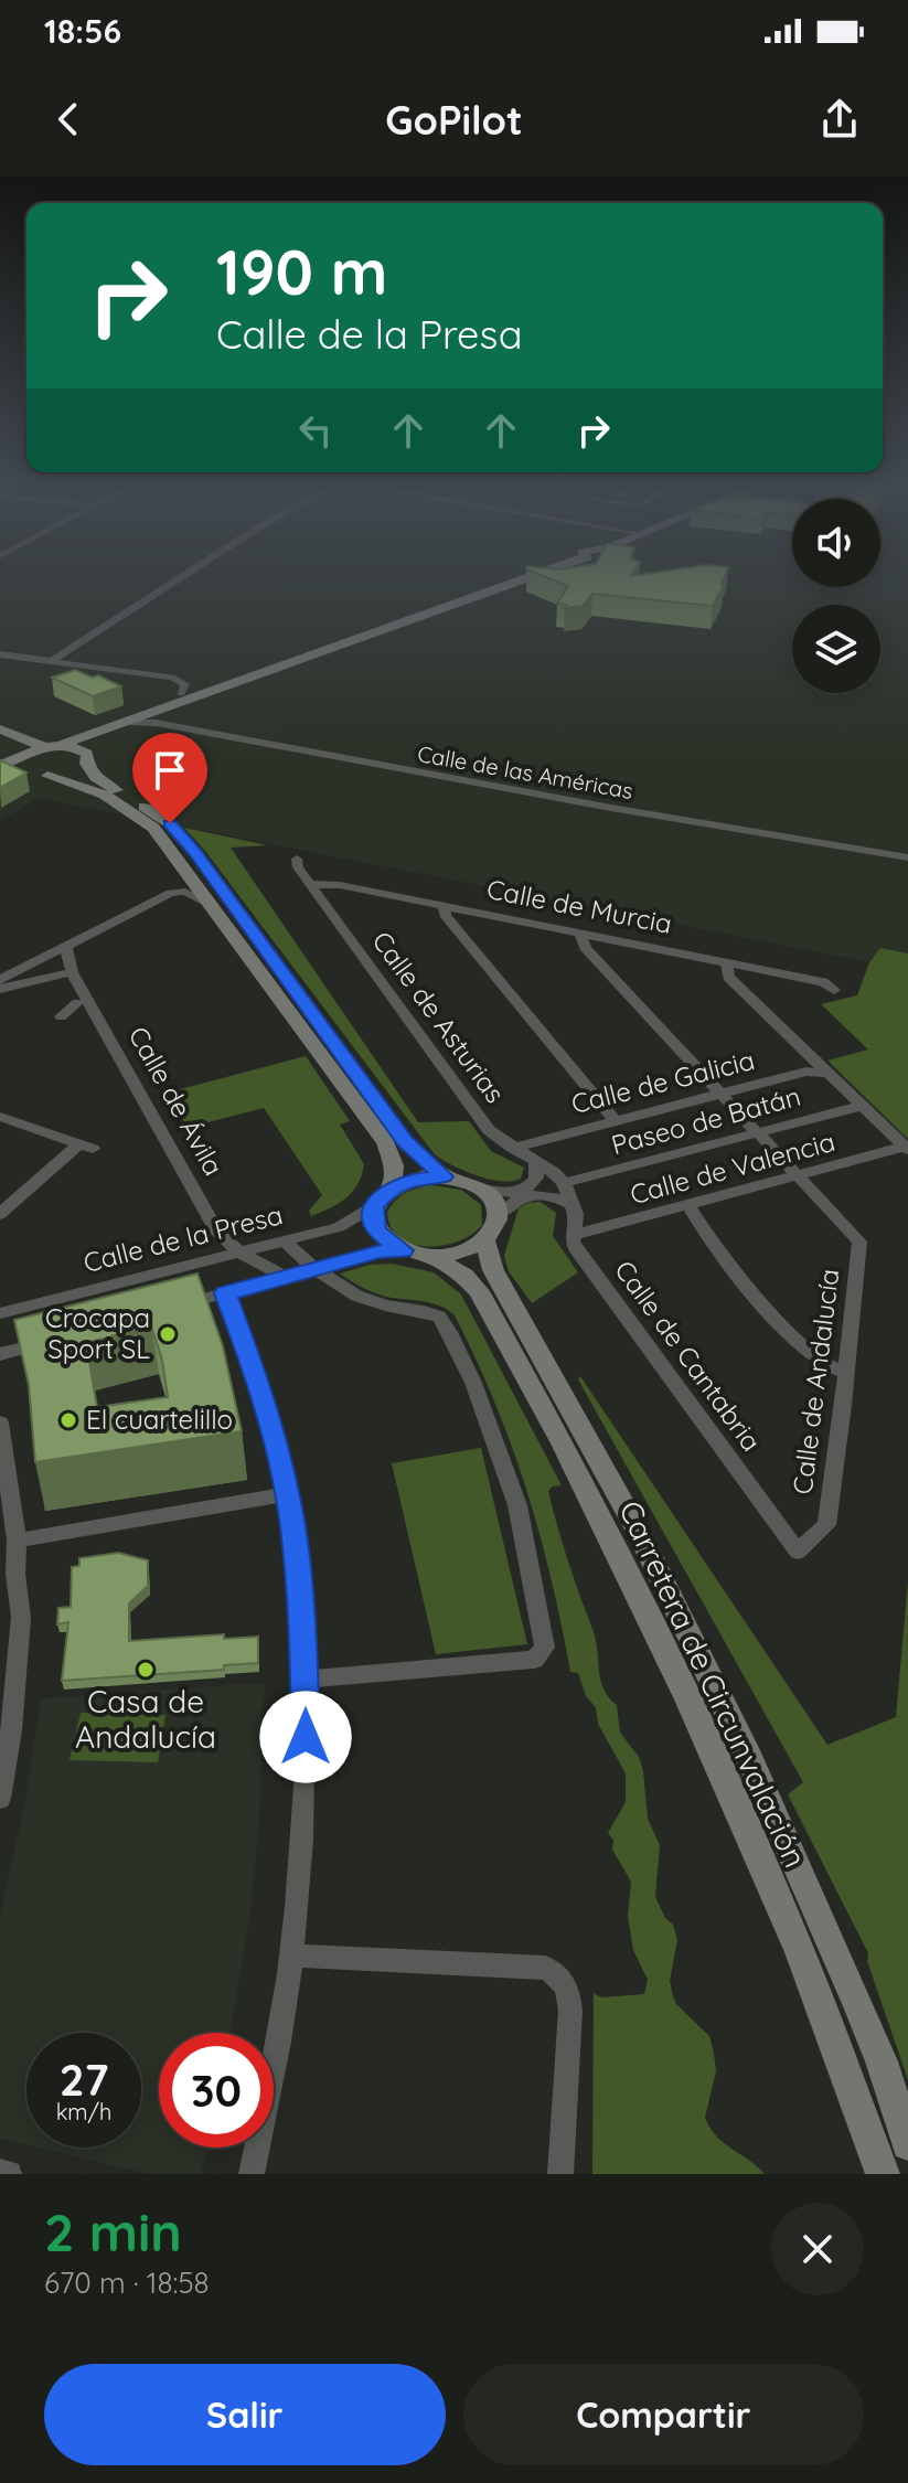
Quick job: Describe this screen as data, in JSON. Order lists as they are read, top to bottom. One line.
{"streets":{"main road":["Carretera de Circunvalación"],"street":["Calle de las Américas","Calle de Murcia","Calle de Asturias","Calle de Galicia","Calle de Ávila","Paseo de Batán","Calle de Valencia","Calle de la Presa","Calle de Cantabria","Calle de Andalucía"]},"crossings":[["Calle de Murcia","Calle de Asturias"],["Calle de Murcia","Calle de Andalucía"],["Calle de Asturias","Calle de Galicia"],["Calle de Asturias","Paseo de Batán"],["Calle de Asturias","Calle de Cantabria"],["Calle de Galicia","Calle de Andalucía"],["Calle de Ávila","Calle de la Presa"],["Paseo de Batán","Calle de Cantabria"],["Paseo de Batán","Calle de Andalucía"],["Calle de Valencia","Calle de Cantabria"],["Calle de Valencia","Calle de Andalucía"],["Calle de la Presa","Carretera de Circunvalación"],["Calle de Cantabria","Calle de Andalucía"]],"places":["Crocapa Sport SL","El cuartelillo","Casa de Andalucía"],"page":{"status":"18:56","header":"GoPilot","turn":["190 m","Calle de la Presa"],"speed":"27 km/h","limit":"30","heading":["2 min","670 m · 18:58"],"buttons":["Salir","Compartir"]}}
